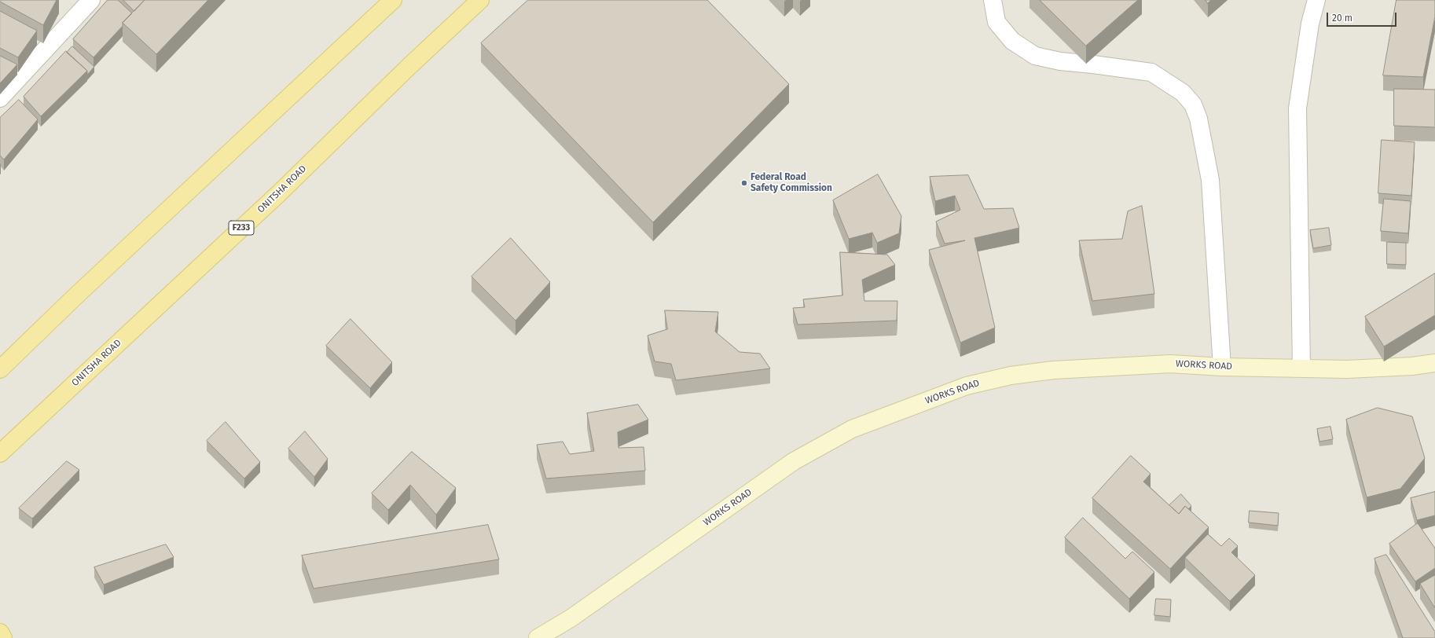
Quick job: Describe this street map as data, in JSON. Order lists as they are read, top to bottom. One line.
{"streets":{"main road":["ONITSHA ROAD","F233","WORKS ROAD"]},"places":["Federal Road Safety Commission"],"scale_bar":"20 m"}
